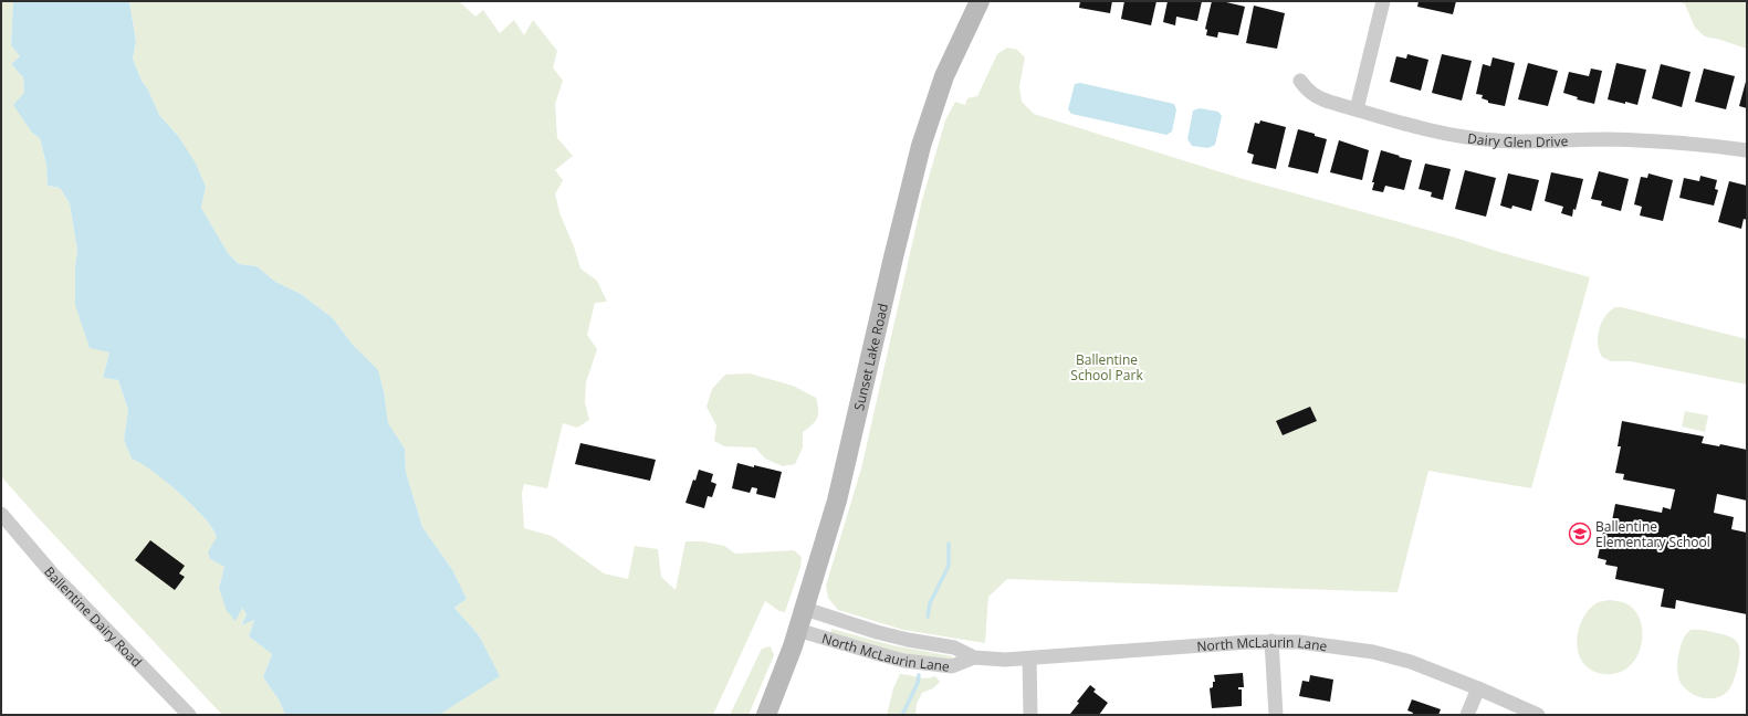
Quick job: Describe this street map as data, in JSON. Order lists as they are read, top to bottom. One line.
{"streets":{"main road":["Sunset Lake Road"],"street":["Dairy Glen Drive","Ballentine Dairy Road","North McLaurin Lane"]},"crossings":[["Sunset Lake Road","North McLaurin Lane"]],"parks":["Ballentine School Park"],"places":{"school or university":["Ballentine Elementary School"]}}
